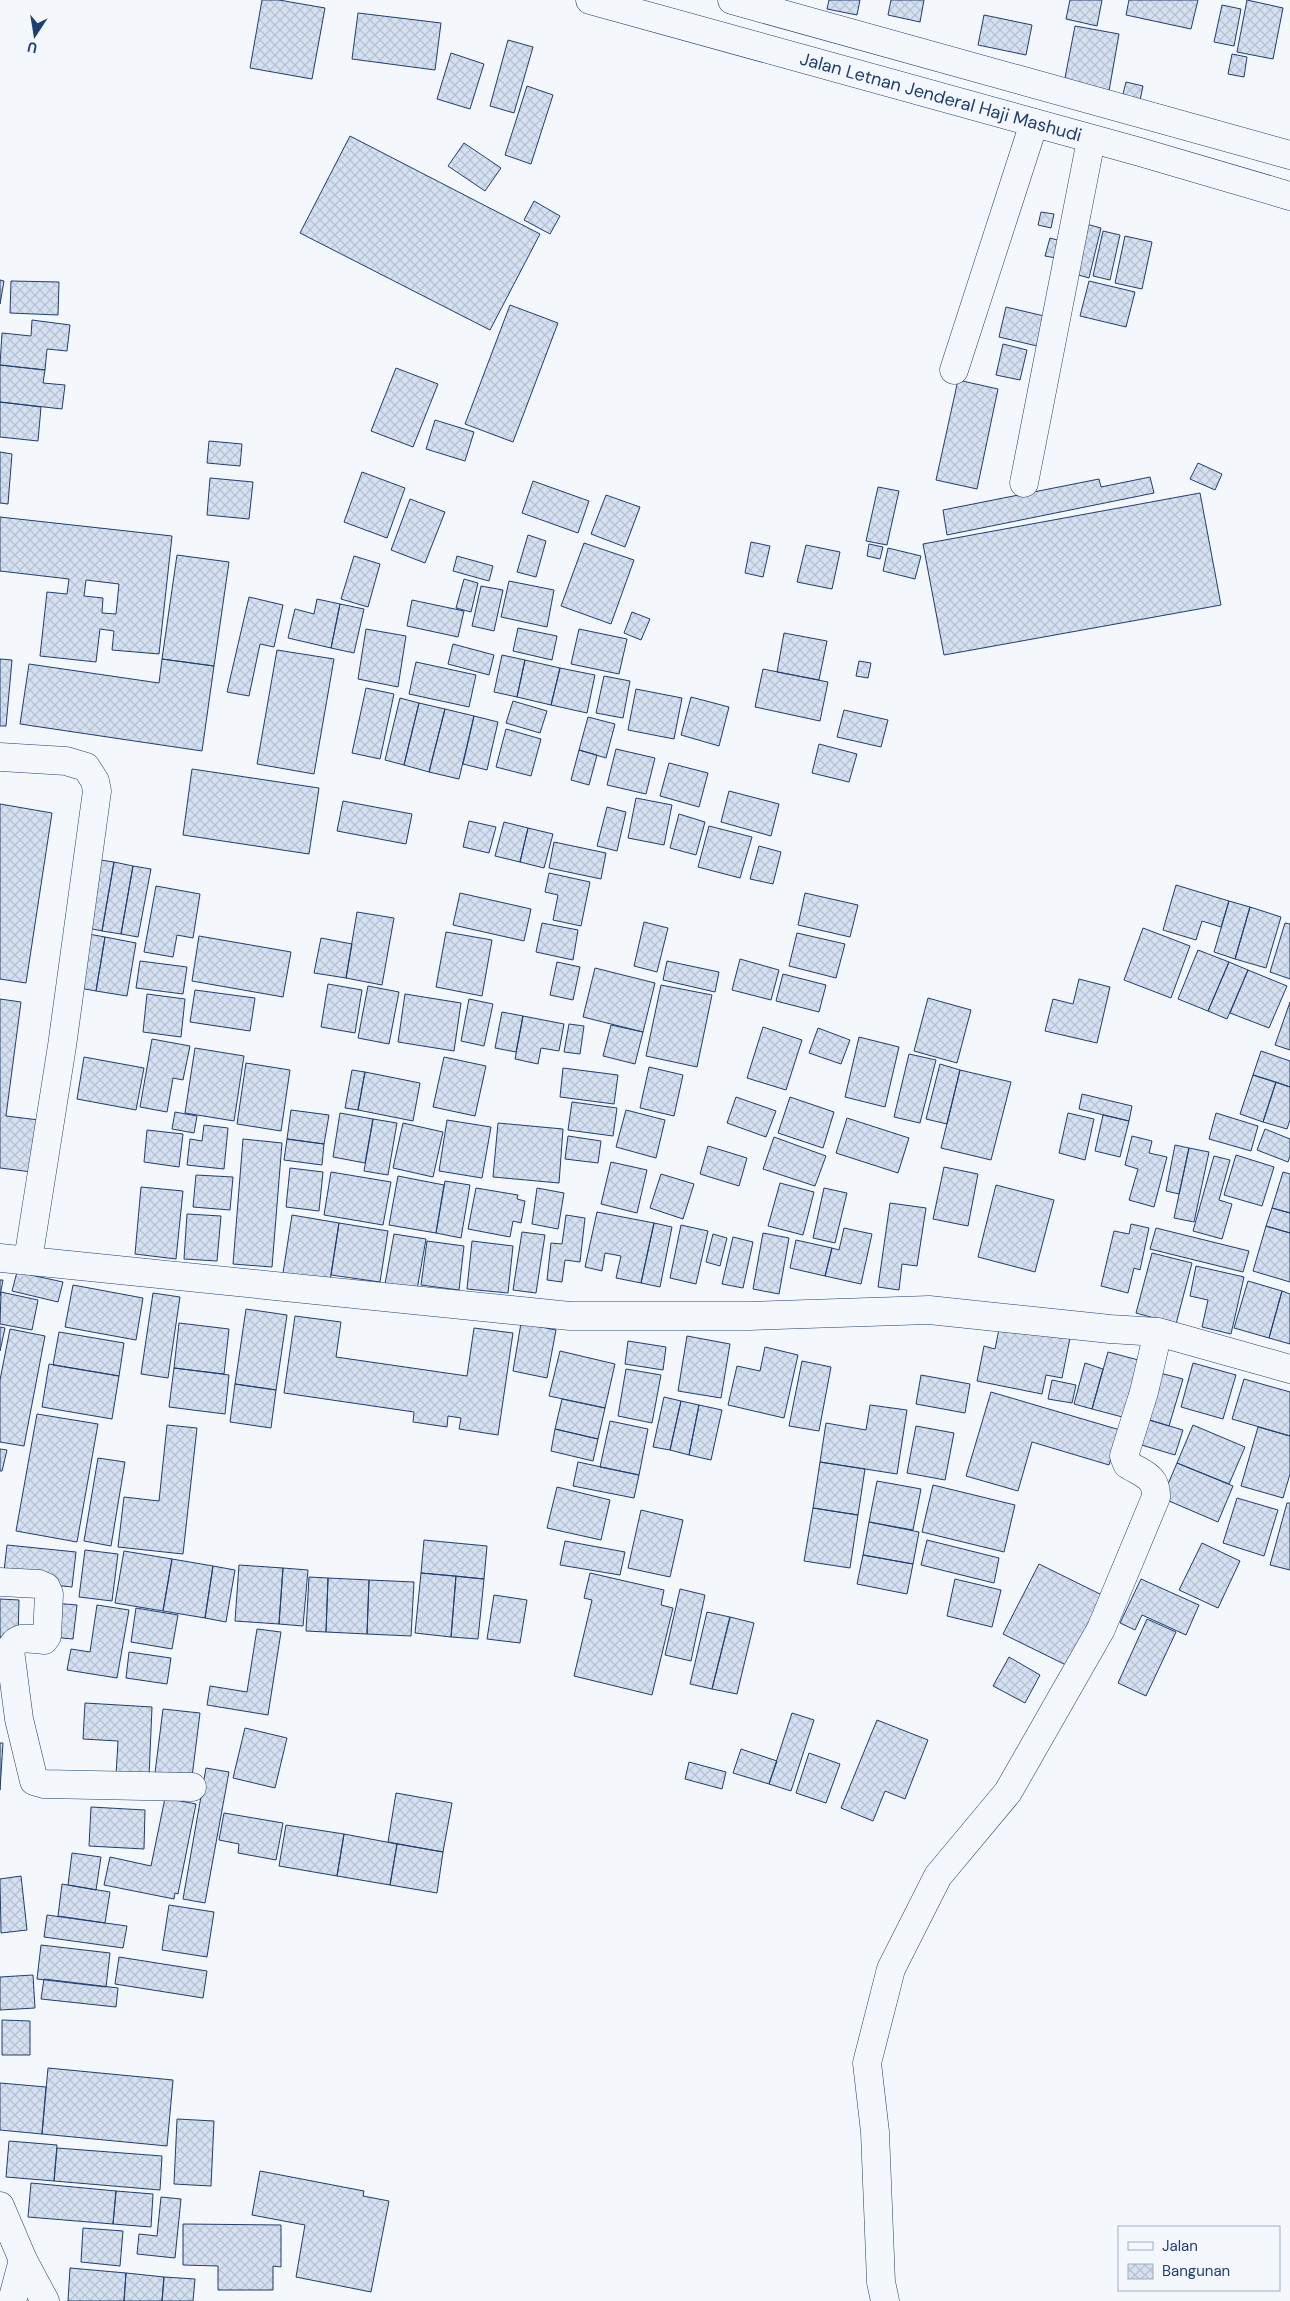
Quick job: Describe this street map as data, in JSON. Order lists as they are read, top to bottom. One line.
{"streets":{"street":["Jalan Letnan Jenderal Haji Mashudi"]},"legend":["Jalan","Bangunan"],"north":"bottom"}
